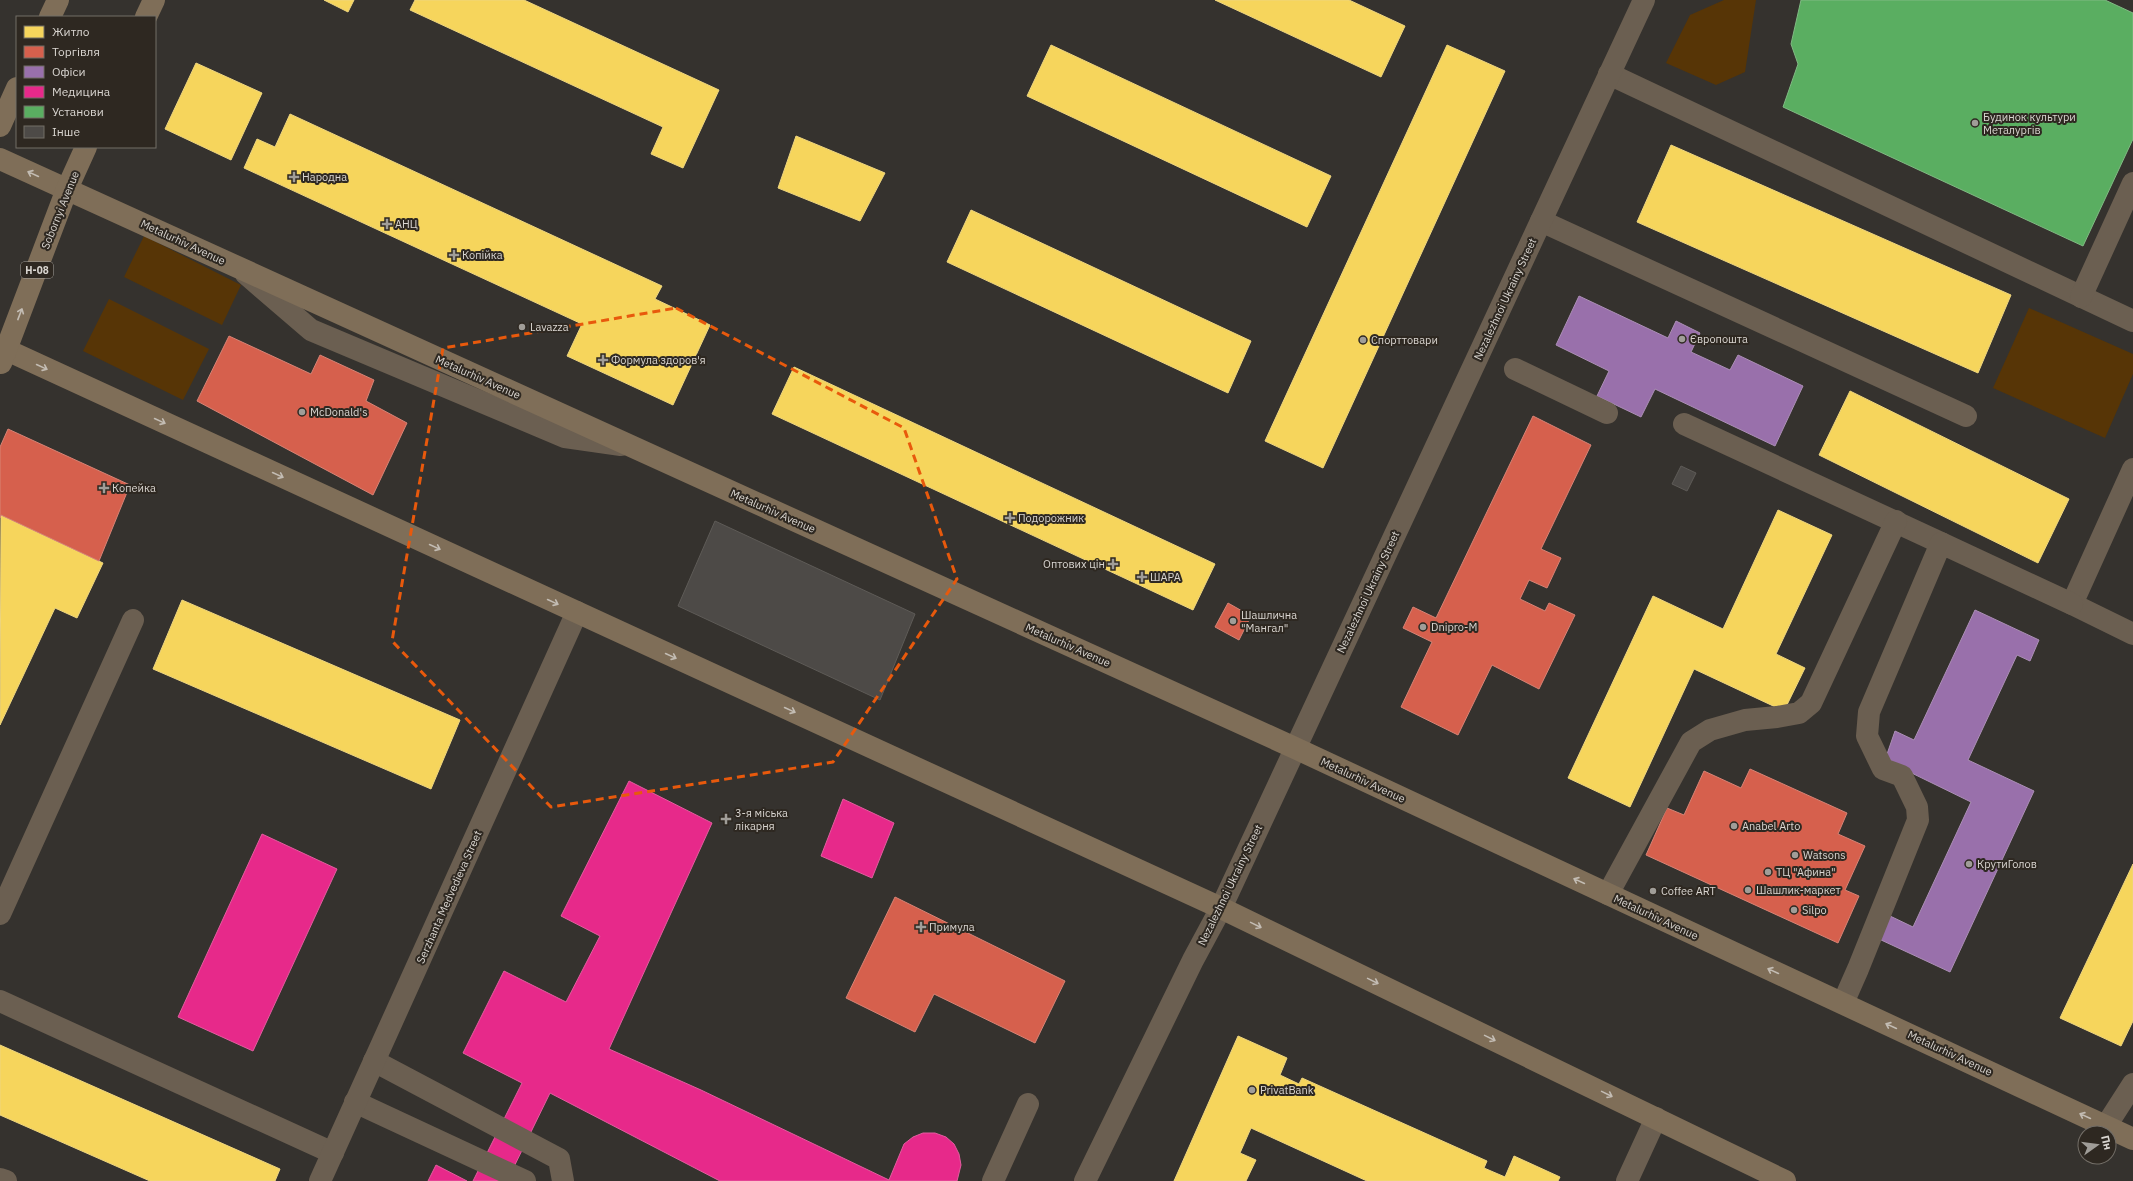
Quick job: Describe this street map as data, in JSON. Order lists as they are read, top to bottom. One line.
{"streets":{"main road":["Sobornyi Avenue","Metalurhiv Avenue","Н-08"],"street":["Nezalezhnoi Ukrainy Street","Serzhanta Medvedieva Street"]},"crossings":[["Sobornyi Avenue","Metalurhiv Avenue"],["Metalurhiv Avenue","Nezalezhnoi Ukrainy Street"]],"one_way":["Sobornyi Avenue"],"places":{"other":["Будинок культури Металургів","Lavazza","Європошта","Спорттовари","McDonald's","Шашлична \"Мангал\"","Dnipro-M","Anabel Arto","Watsons","КрутиГолов","ТЦ \"Афина\"","Шашлик-маркет","Coffee ART","Silpo","PrivatBank"],"health":["Народна","АНЦ","Копійка","Формула здоров'я","Копейка","Подорожник","Оптових цін","ШАРА","3-я міська лікарня","Примула"]},"legend":["Житло","Торгівля","Офіси","Медицина","Установи","Інше"],"north":"right"}
